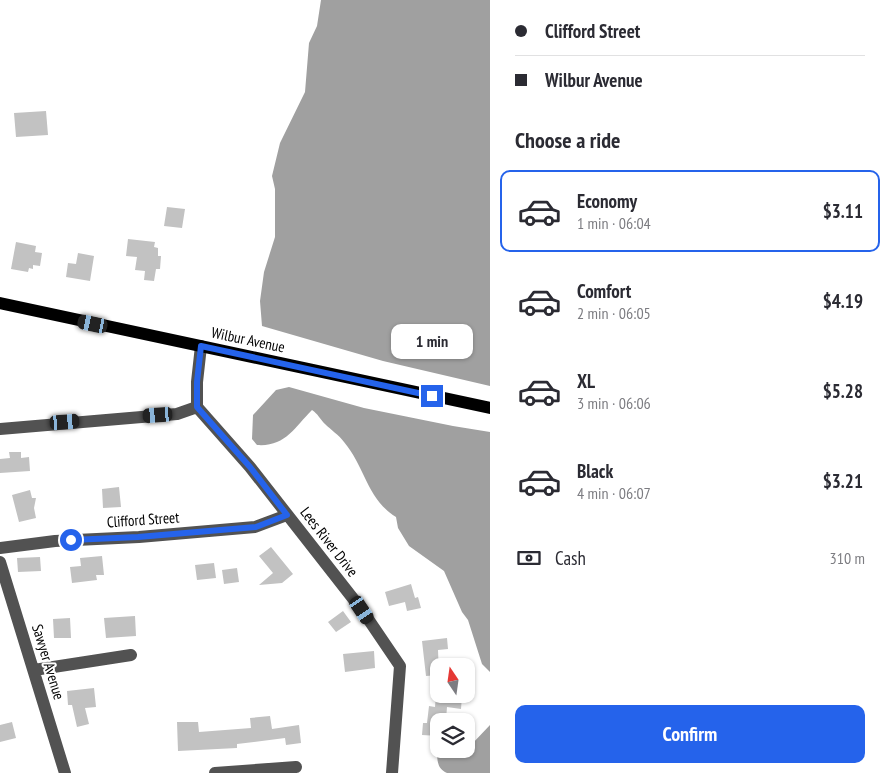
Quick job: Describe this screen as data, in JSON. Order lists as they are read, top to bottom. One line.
{"streets":{"main road":["Wilbur Avenue"],"street":["Clifford Street","Lees River Drive","Sawyer Avenue"]},"crossings":[["Clifford Street","Lees River Drive"]],"north":"top","page":{"banner":["Clifford Street","Wilbur Avenue"],"heading":"Choose a ride","list":[{"name":"Economy","note":"1 min · 06:04","value":"$3.11"},{"name":"Comfort","note":"2 min · 06:05","value":"$4.19"},{"name":"XL","note":"3 min · 06:06","value":"$5.28"},{"name":"Black","note":"4 min · 06:07","value":"$3.21"}],"bubble":"1 min","pay":["Cash","310 m"],"buttons":"Confirm"}}
